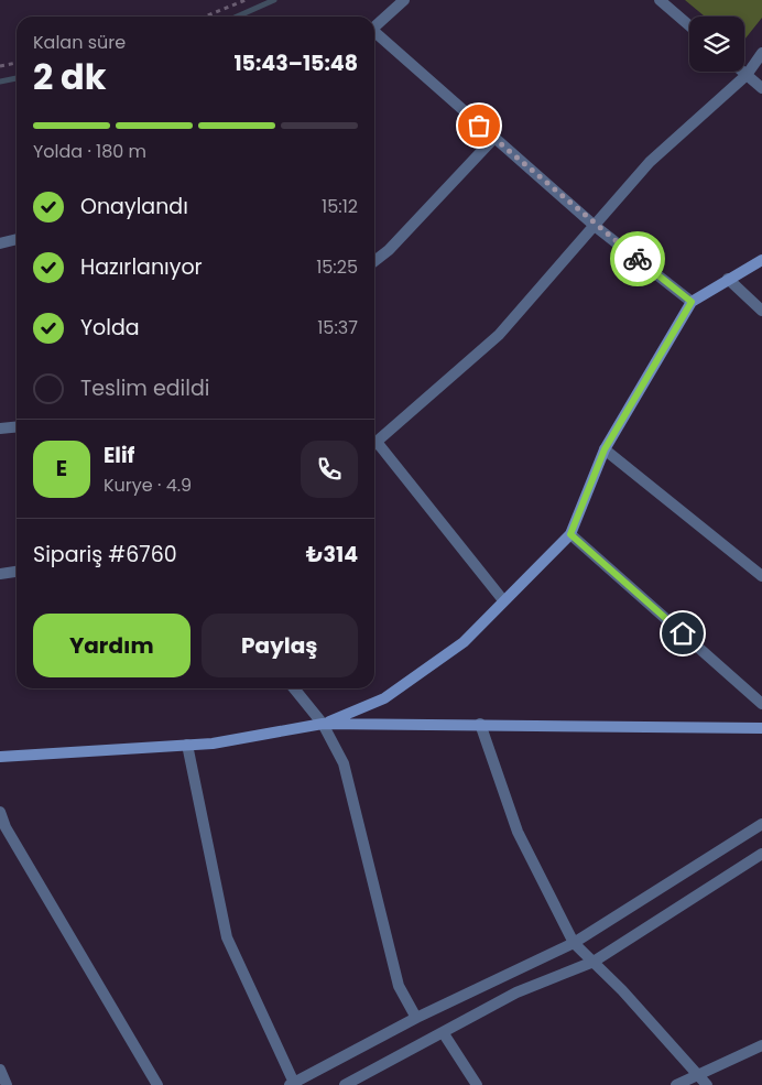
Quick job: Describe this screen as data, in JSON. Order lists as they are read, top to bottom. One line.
{"page":{"heading":["2 dk","Kalan süre","15:43–15:48"],"panel":["Elif","Kurye · 4.9","Sipariş #6760","₺314"],"bar":"Yolda · 180 m","list":[["Onaylandı","15:12"],["Hazırlanıyor","15:25"],["Yolda","15:37"],"Teslim edildi"],"round":"E","buttons":["Yardım","Paylaş"]}}
